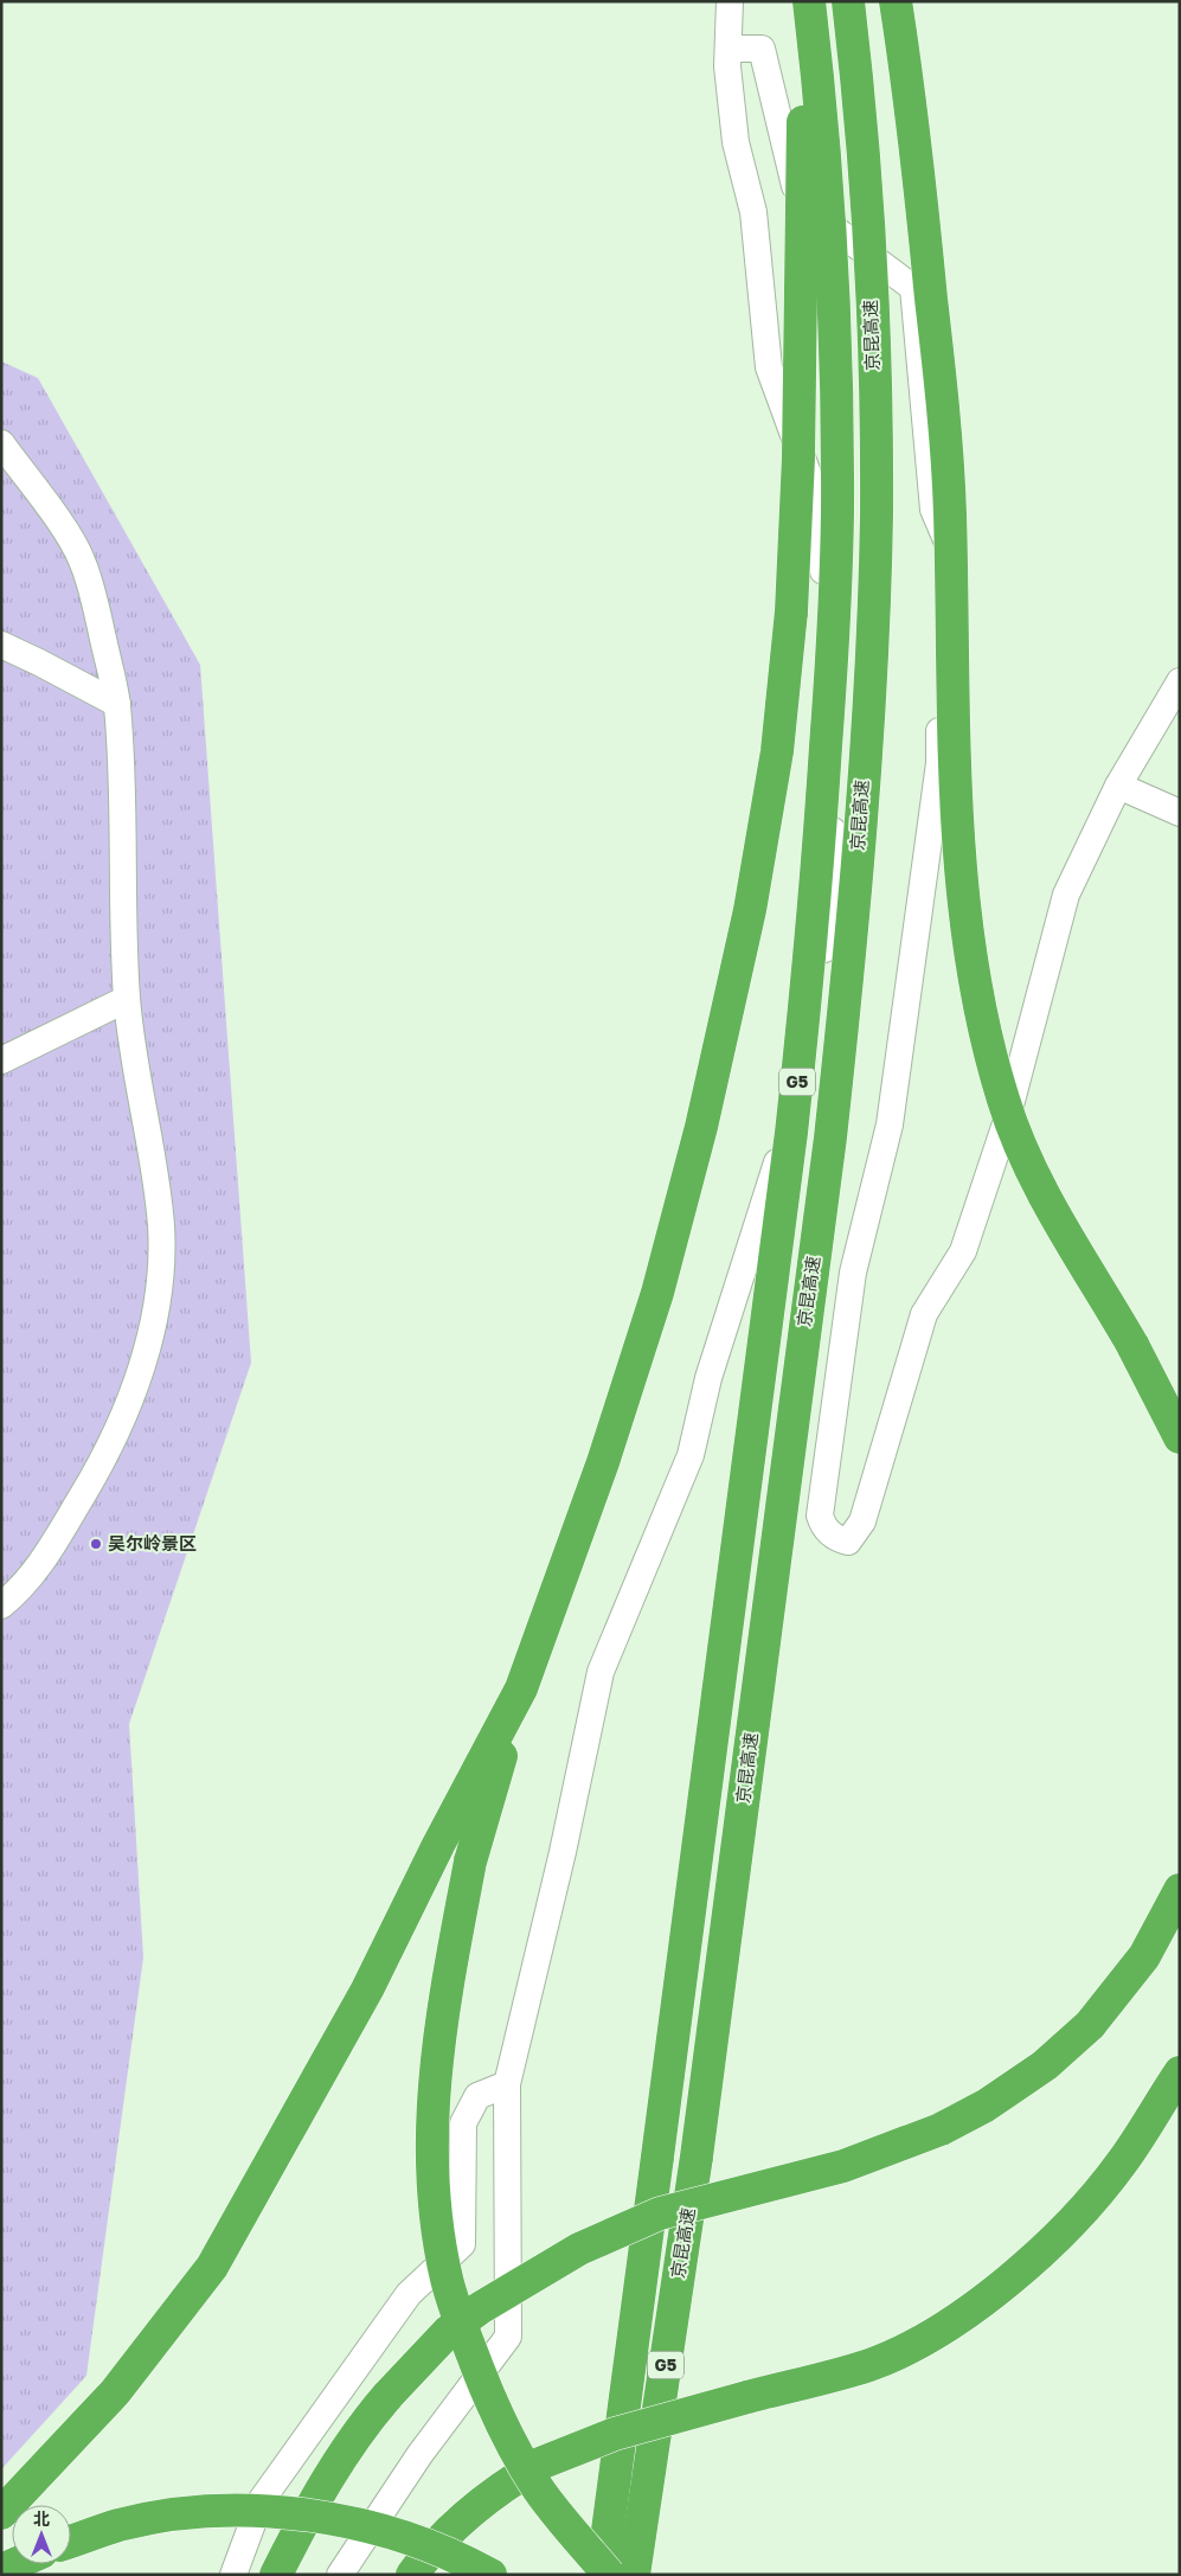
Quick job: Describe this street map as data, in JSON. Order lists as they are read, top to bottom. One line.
{"streets":{"highway":["京昆高速","G5"]},"places":["吴尔岭景区"],"north":"top"}
